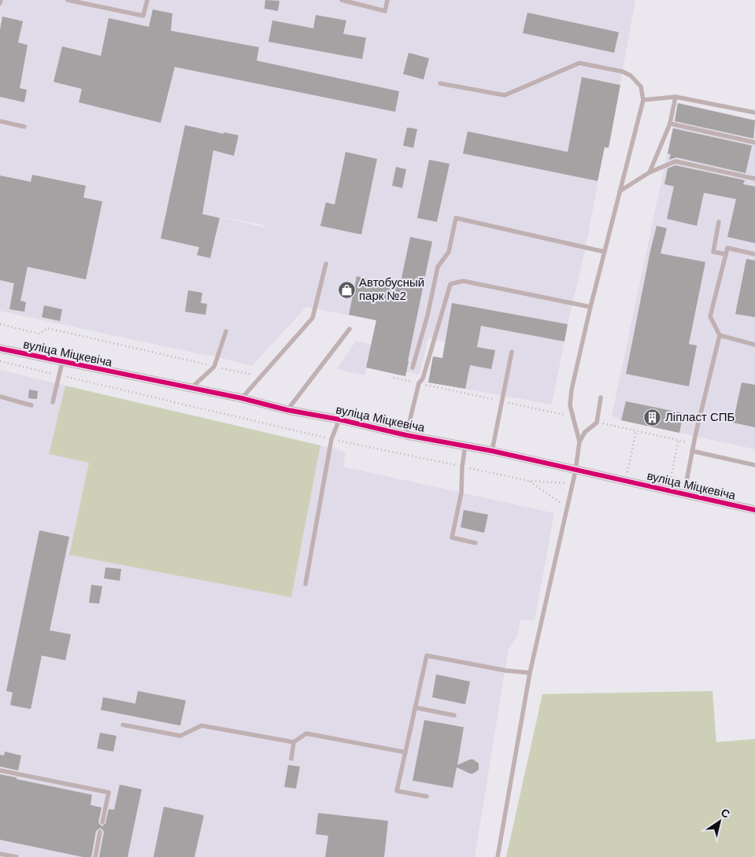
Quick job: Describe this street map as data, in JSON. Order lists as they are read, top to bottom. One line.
{"streets":{"street":["вуліца Міцкевіча"]},"places":{"shop":["Автобусный парк №2"],"building":["Ліпласт СПБ"]},"north":"top right"}
